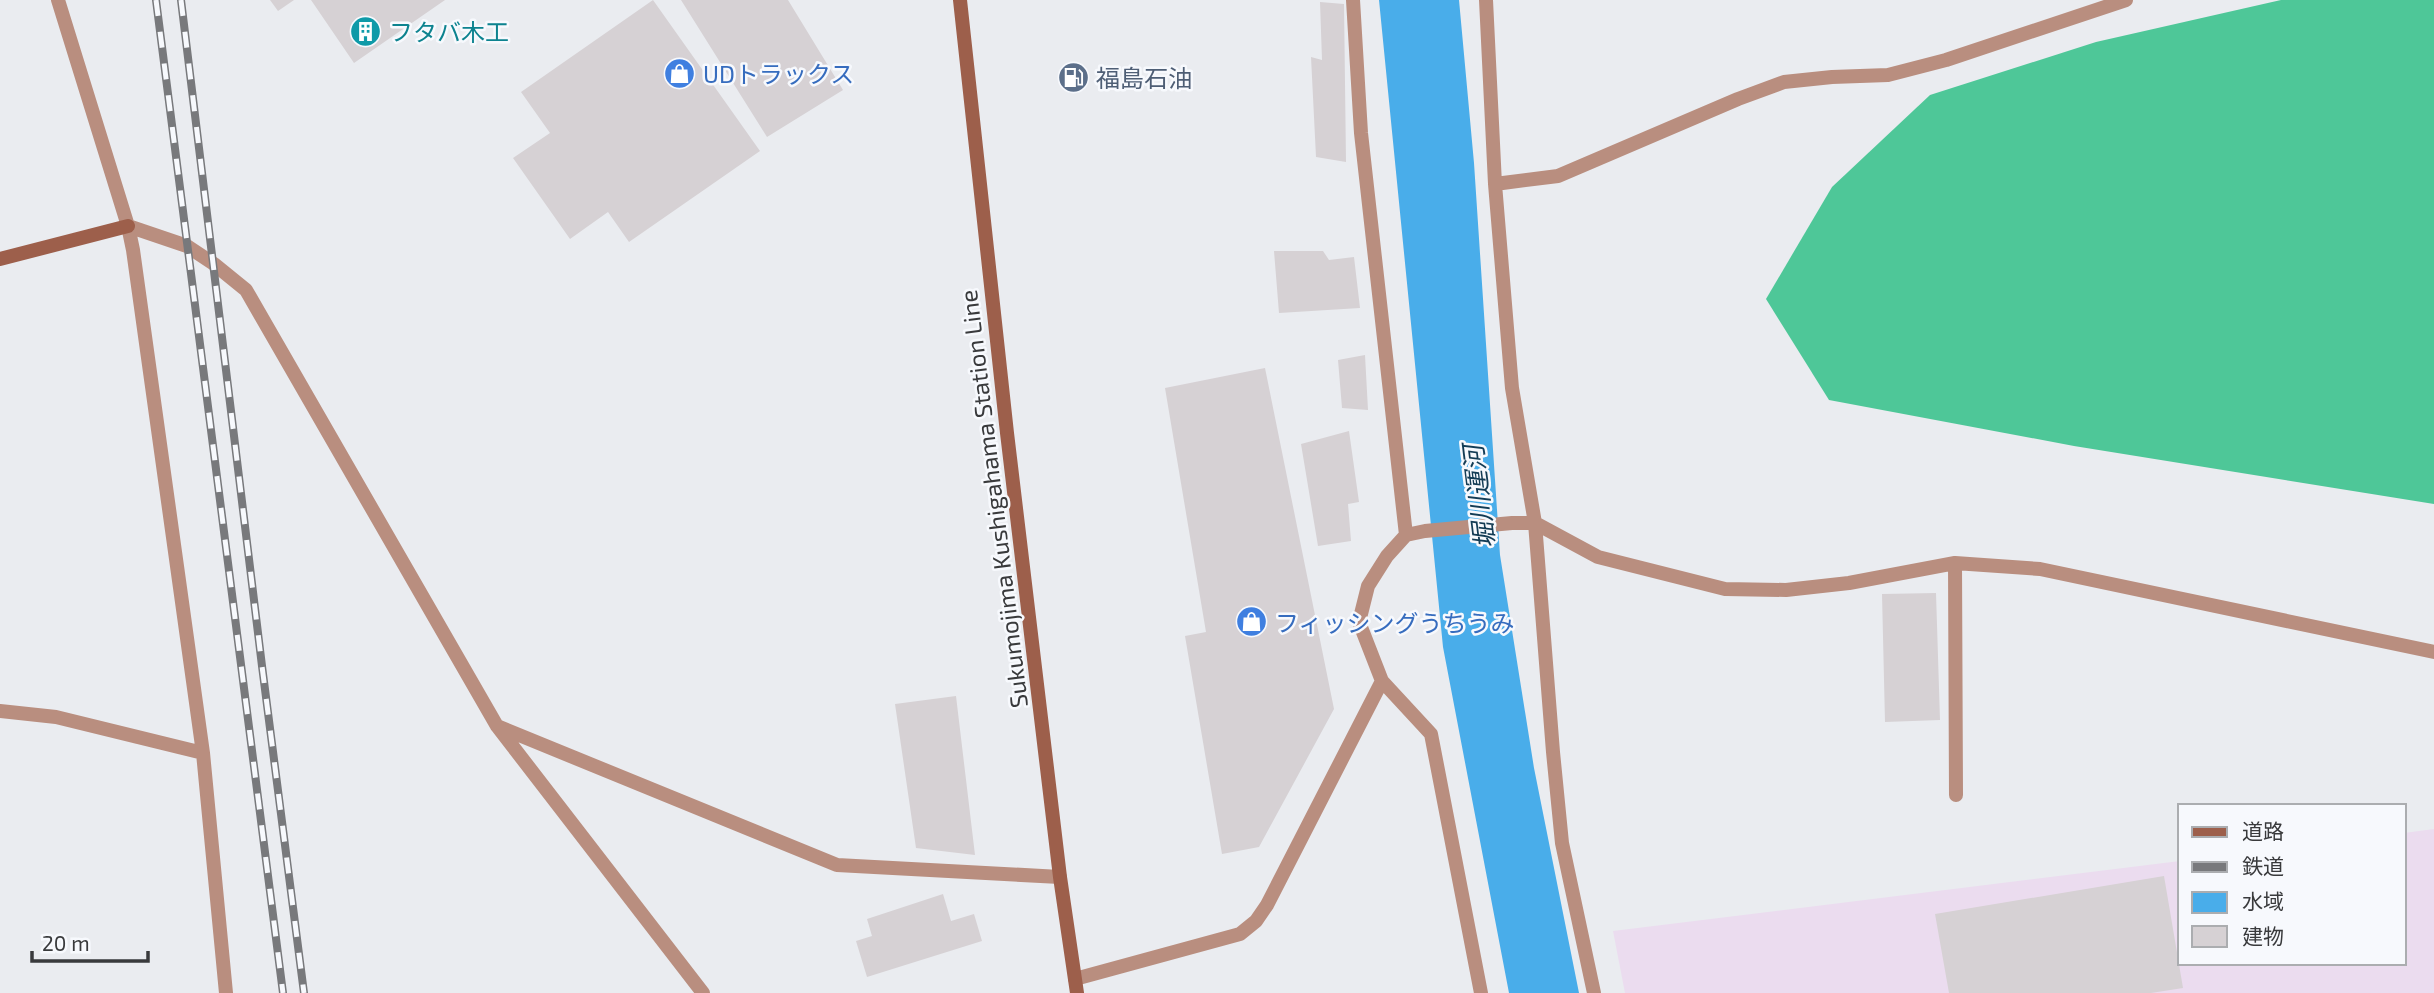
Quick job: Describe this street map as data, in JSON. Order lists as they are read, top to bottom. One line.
{"streets":{"main road":["Sukumojima Kushigahama Station Line"]},"water":["堀川運河"],"places":{"building":["フタバ木工"],"shop":["UDトラックス","フィッシングうちうみ"],"fuel station":["福島石油"]},"legend":["道路","鉄道","水域","建物"],"scale_bar":"20 m"}
